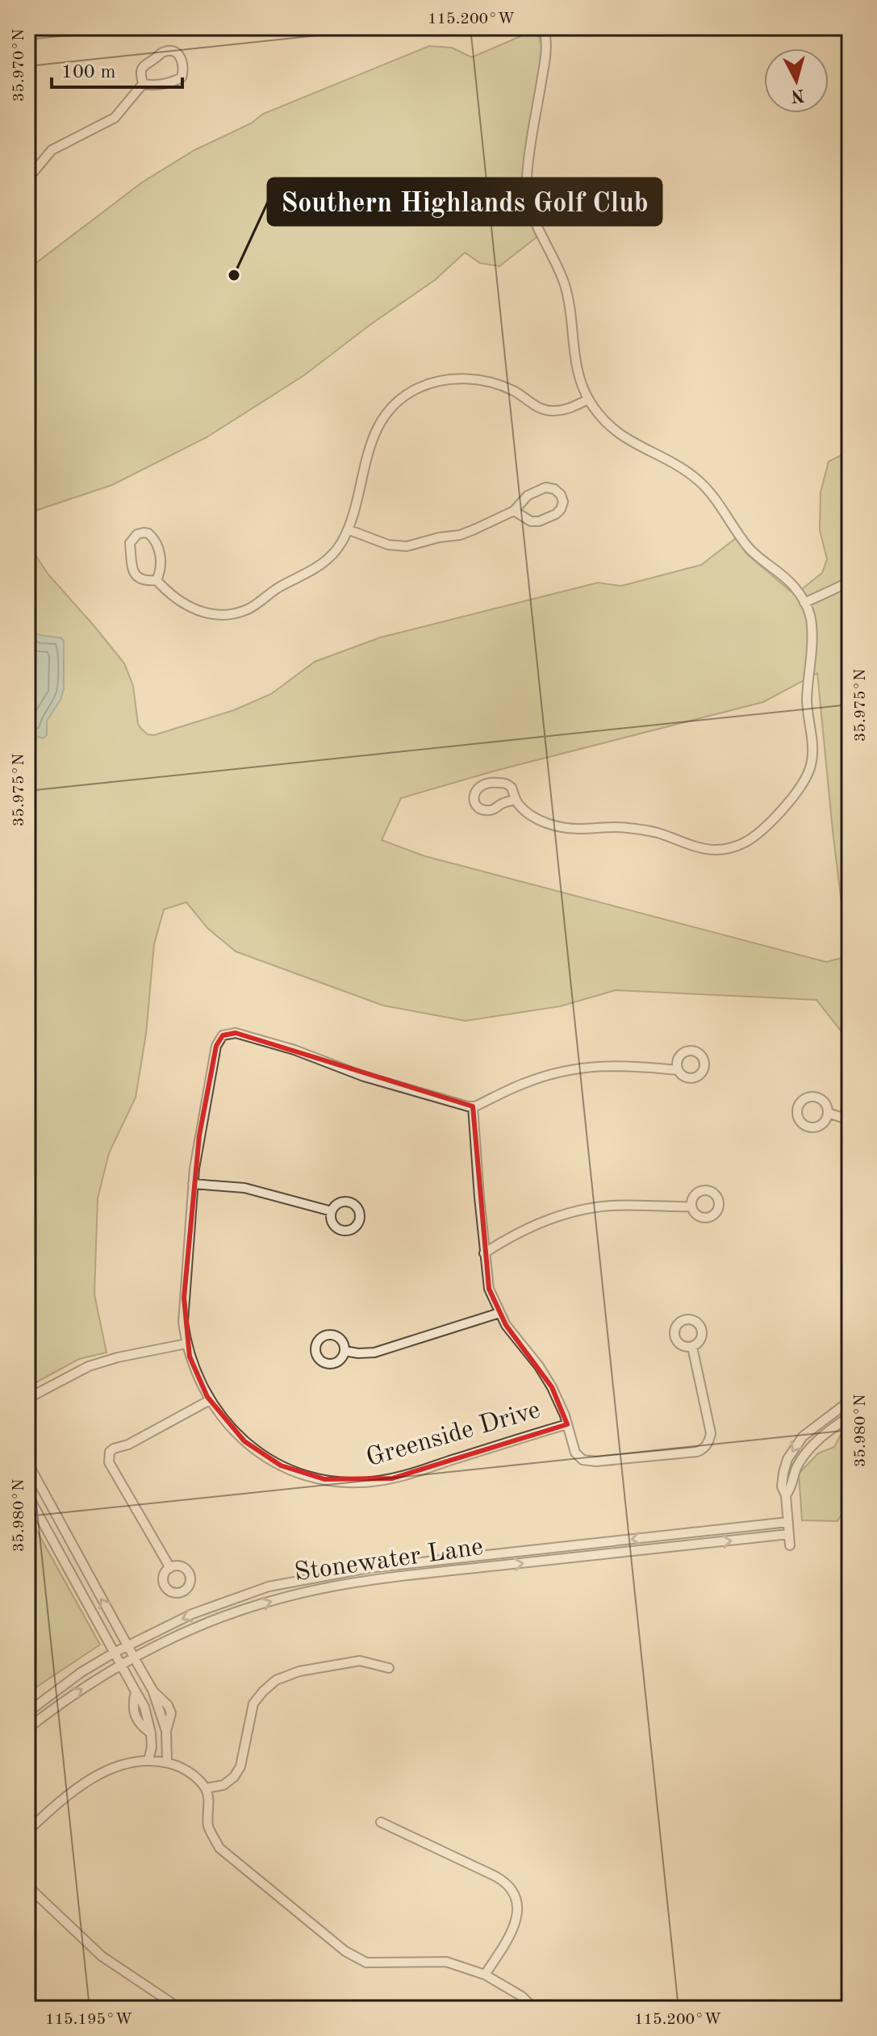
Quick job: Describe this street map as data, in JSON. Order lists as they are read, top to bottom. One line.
{"streets":{"street":["Greenside Drive","Stonewater Lane"]},"places":["Southern Highlands Golf Club"],"scale_bar":"100 m","north":"bottom","coordinates":["115.200°W","35.970°N","35.975°N","35.980°N","115.195°W"]}
